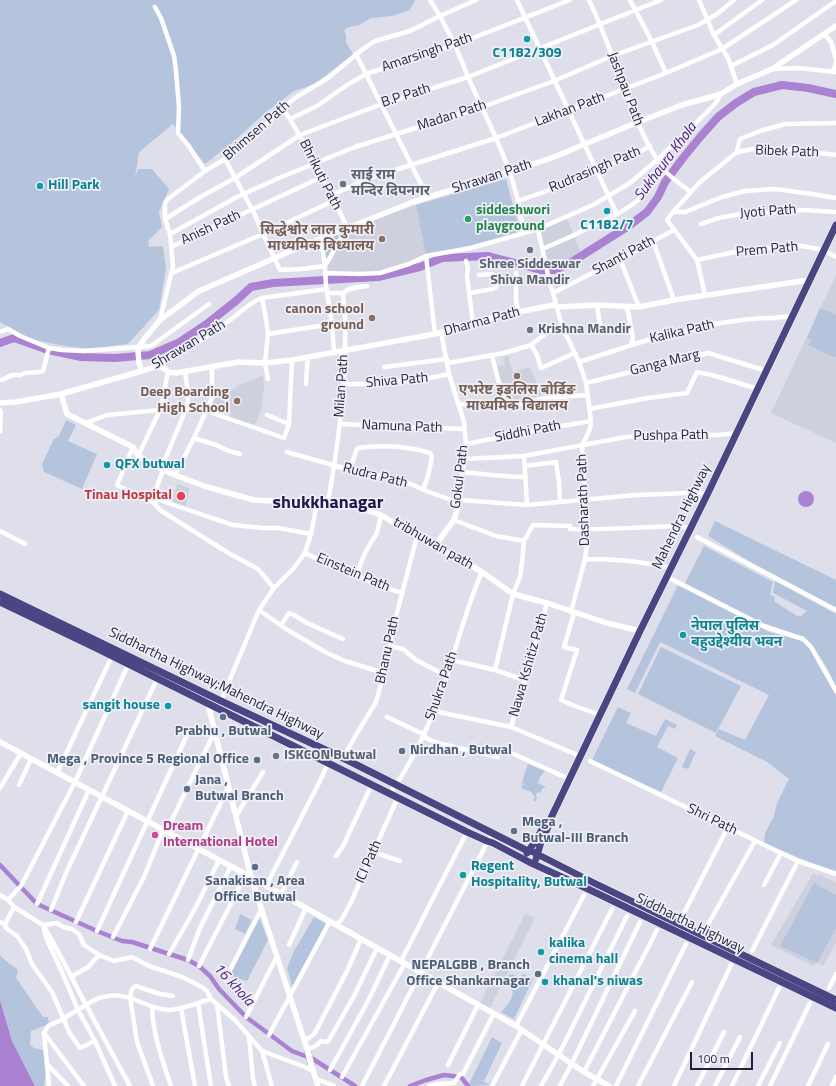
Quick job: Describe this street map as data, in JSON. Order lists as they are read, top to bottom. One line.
{"streets":{"highway":["Mahendra Highway","Siddhartha Highway;Mahendra Highway","Siddhartha Highway"],"street":["Amarsingh Path","Jashpau Path","B.P Path","Lakhan Path","Madan Path","Bhimsen Path","Bibek Path","Rudrasingh Path","Bhrikuti Path","Shrawan Path","Jyoti Path","Anish Path","Prem Path","Shanti Path","Dharma Path","Kalika Path","Ganga Marg","Shiva Path","Milan Path","Namuna Path","Siddhi Path","Pushpa Path","Rudra Path","Gokul Path","Dasharath Path","tribhuwan path","Einstein Path","Bhanu Path","Nawa Kshitiz Path","Shukra Path","Shri Path","ICI Path"]},"crossings":[["Amarsingh Path","Bhrikuti Path"],["Jashpau Path","B.P Path"],["Jashpau Path","Lakhan Path"],["Jashpau Path","Madan Path"],["Jashpau Path","Rudrasingh Path"],["Jashpau Path","Shrawan Path"],["B.P Path","Bhimsen Path"],["B.P Path","Bhrikuti Path"],["Lakhan Path","Bhrikuti Path"],["Madan Path","Bhimsen Path"],["Madan Path","Bhrikuti Path"],["Bhimsen Path","Bhrikuti Path"],["Bhimsen Path","Shrawan Path"],["Bhimsen Path","Anish Path"],["Bhrikuti Path","Shrawan Path"],["Bhrikuti Path","Anish Path"],["Shrawan Path","Dharma Path"],["Shrawan Path","Milan Path"],["Prem Path","Mahendra Highway"],["Shanti Path","Dasharath Path"],["Dharma Path","Milan Path"],["Dharma Path","Gokul Path"],["Dharma Path","Dasharath Path"],["Dharma Path","Mahendra Highway"],["Kalika Path","Dasharath Path"],["Kalika Path","Mahendra Highway"],["Ganga Marg","Dasharath Path"],["Ganga Marg","Mahendra Highway"],["Shiva Path","Milan Path"],["Shiva Path","Gokul Path"],["Milan Path","Namuna Path"],["Milan Path","Rudra Path"],["Milan Path","tribhuwan path"],["Namuna Path","Gokul Path"],["Siddhi Path","Gokul Path"],["Siddhi Path","Dasharath Path"],["Pushpa Path","Gokul Path"],["Pushpa Path","Dasharath Path"],["Pushpa Path","Mahendra Highway"],["Rudra Path","Gokul Path"],["Rudra Path","Dasharath Path"],["Rudra Path","Mahendra Highway"],["Gokul Path","tribhuwan path"],["Dasharath Path","Mahendra Highway"],["Dasharath Path","tribhuwan path"],["Mahendra Highway","tribhuwan path"],["Mahendra Highway","Siddhartha Highway;Mahendra Highway"],["Mahendra Highway","Siddhartha Highway"],["tribhuwan path","Bhanu Path"],["tribhuwan path","Nawa Kshitiz Path"],["tribhuwan path","Shukra Path"],["Einstein Path","Bhanu Path"],["Bhanu Path","Siddhartha Highway;Mahendra Highway"],["Siddhartha Highway;Mahendra Highway","Shukra Path"],["Siddhartha Highway;Mahendra Highway","ICI Path"],["Siddhartha Highway;Mahendra Highway","Siddhartha Highway"]],"districts":["shukkhanagar"],"water":["Sukhaura Khola","16 khola"],"places":["C1182/309","साई राम मन्दिर दिपनगर","Hill Park","C1182/7","siddeshwori playground","सिद्धेश्वोर लाल कुमारी माध्यमिक विध्यालय","Shree Siddeswar Shiva Mandir","canon school ground","Krishna Mandir","एभरेष्ट इङ्लिस बोर्डिङ माध्यमिक विद्यालय","Deep Boarding High School","QFX butwal","Tinau Hospital","नेपाल पुलिस बहुउद्देश्यीय भवन","sangit house","Prabhu , Butwal","Nirdhan , Butwal","ISKCON Butwal","Mega , Province 5 Regional Office","Jana , Butwal Branch","Mega , Butwal-III Branch","Dream International Hotel","Sanakisan , Area Office Butwal","Regent Hospitality, Butwal","kalika cinema hall","NEPALGBB , Branch Office Shankarnagar","khanal's niwas"],"scale_bar":"100 m"}
